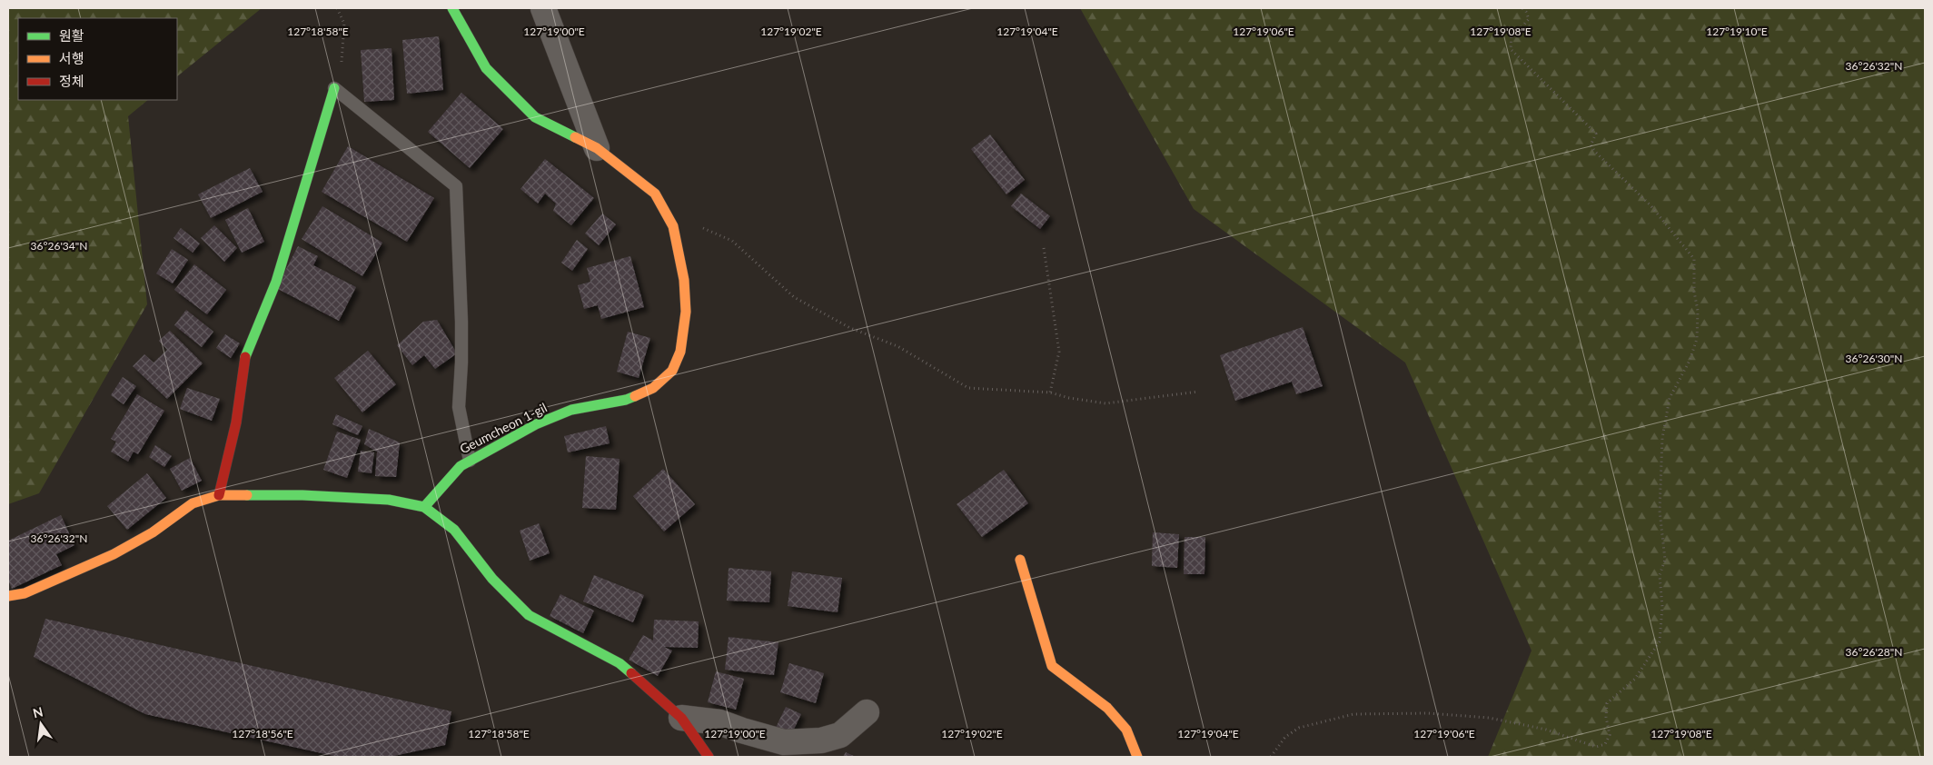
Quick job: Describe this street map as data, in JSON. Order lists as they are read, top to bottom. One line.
{"streets":{"street":["Geumcheon 1-gil"]},"legend":["원활","서행","정체"],"north":"top","coordinates":["127°18'58\"E","127°19'00\"E","127°19'02\"E","127°19'04\"E","127°19'06\"E","127°19'08\"E","127°19'10\"E","36°26'32\"N","36°26'34\"N","36°26'30\"N","36°26'28\"N","127°18'56\"E"]}
